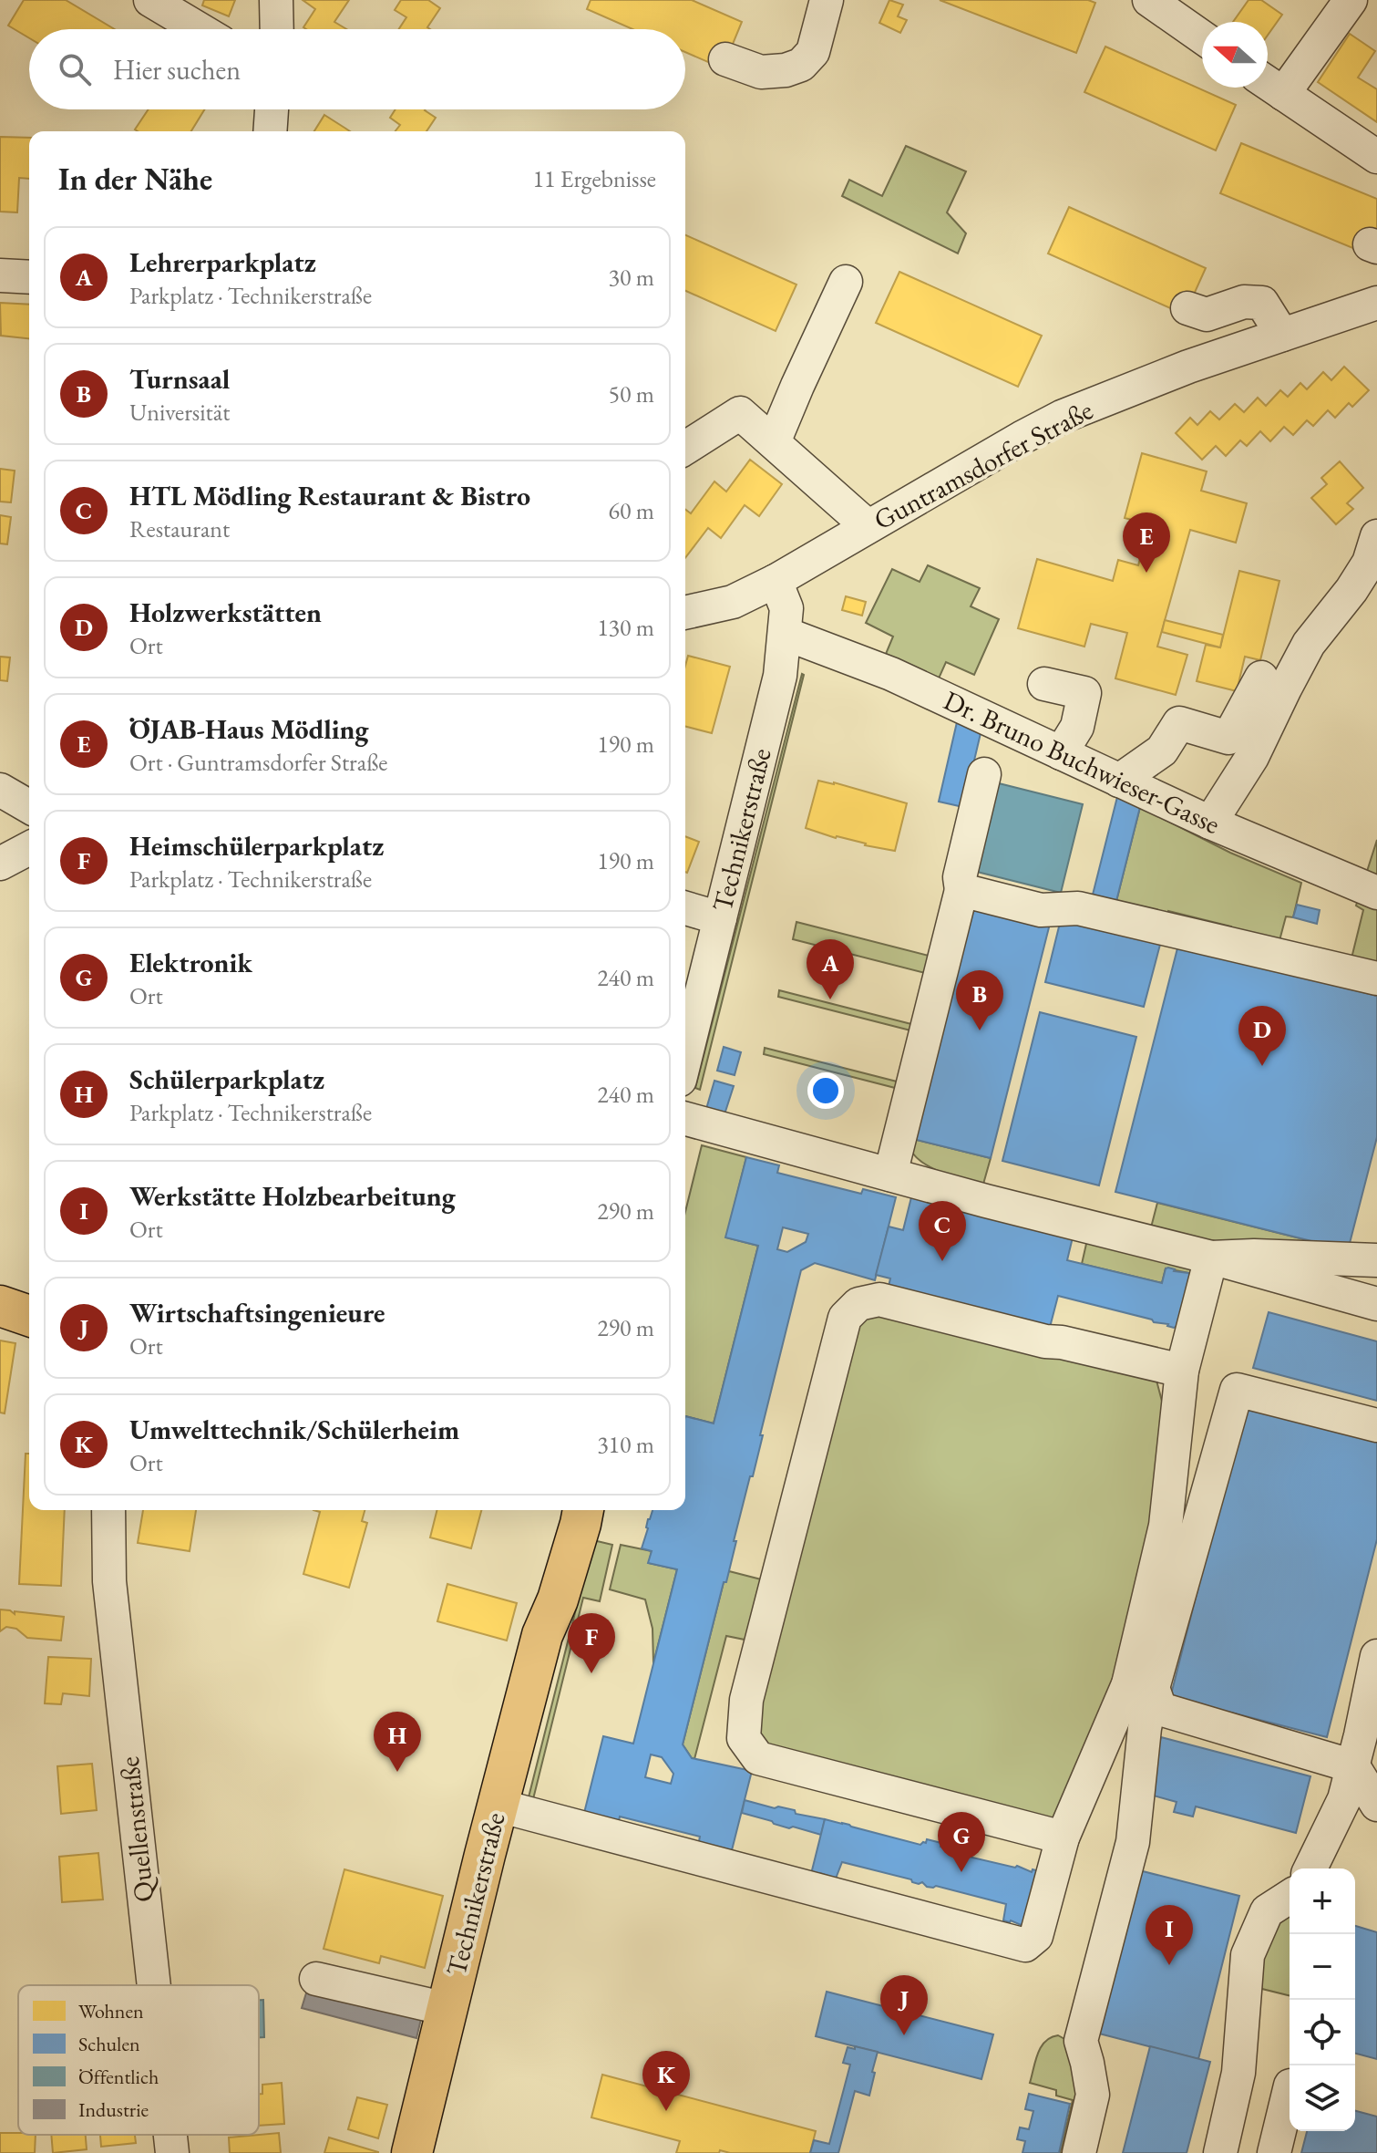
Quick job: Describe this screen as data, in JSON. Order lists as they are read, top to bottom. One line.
{"streets":{"main road":["Technikerstraße"],"street":["Guntramsdorfer Straße","Dr. Bruno Buchwieser-Gasse","Quellenstraße"]},"crossings":[["Guntramsdorfer Straße","Technikerstraße"],["Dr. Bruno Buchwieser-Gasse","Technikerstraße"]],"legend":["Wohnen","Schulen","Öffentlich","Industrie"],"north":"left","page":{"search":"Hier suchen","heading":["In der Nähe","11 Ergebnisse"],"list":[{"mark":"A","name":"Lehrerparkplatz","note":"Parkplatz · Technikerstraße","value":"30 m"},{"mark":"B","name":"Turnsaal","note":"Universität","value":"50 m"},{"mark":"C","name":"HTL Mödling Restaurant & Bistro","note":"Restaurant","value":"60 m"},{"mark":"D","name":"Holzwerkstätten","note":"Ort","value":"130 m"},{"mark":"E","name":"ÖJAB-Haus Mödling","note":"Ort · Guntramsdorfer Straße","value":"190 m"},{"mark":"F","name":"Heimschülerparkplatz","note":"Parkplatz · Technikerstraße","value":"190 m"},{"mark":"G","name":"Elektronik","note":"Ort","value":"240 m"},{"mark":"H","name":"Schülerparkplatz","note":"Parkplatz · Technikerstraße","value":"240 m"},{"mark":"I","name":"Werkstätte Holzbearbeitung","note":"Ort","value":"290 m"},{"mark":"J","name":"Wirtschaftsingenieure","note":"Ort","value":"290 m"},{"mark":"K","name":"Umwelttechnik/Schülerheim","note":"Ort","value":"310 m"}],"pins":["E","A","B","D","C","F","H","G","I","J","K"],"map_buttons":["+","−"]}}
